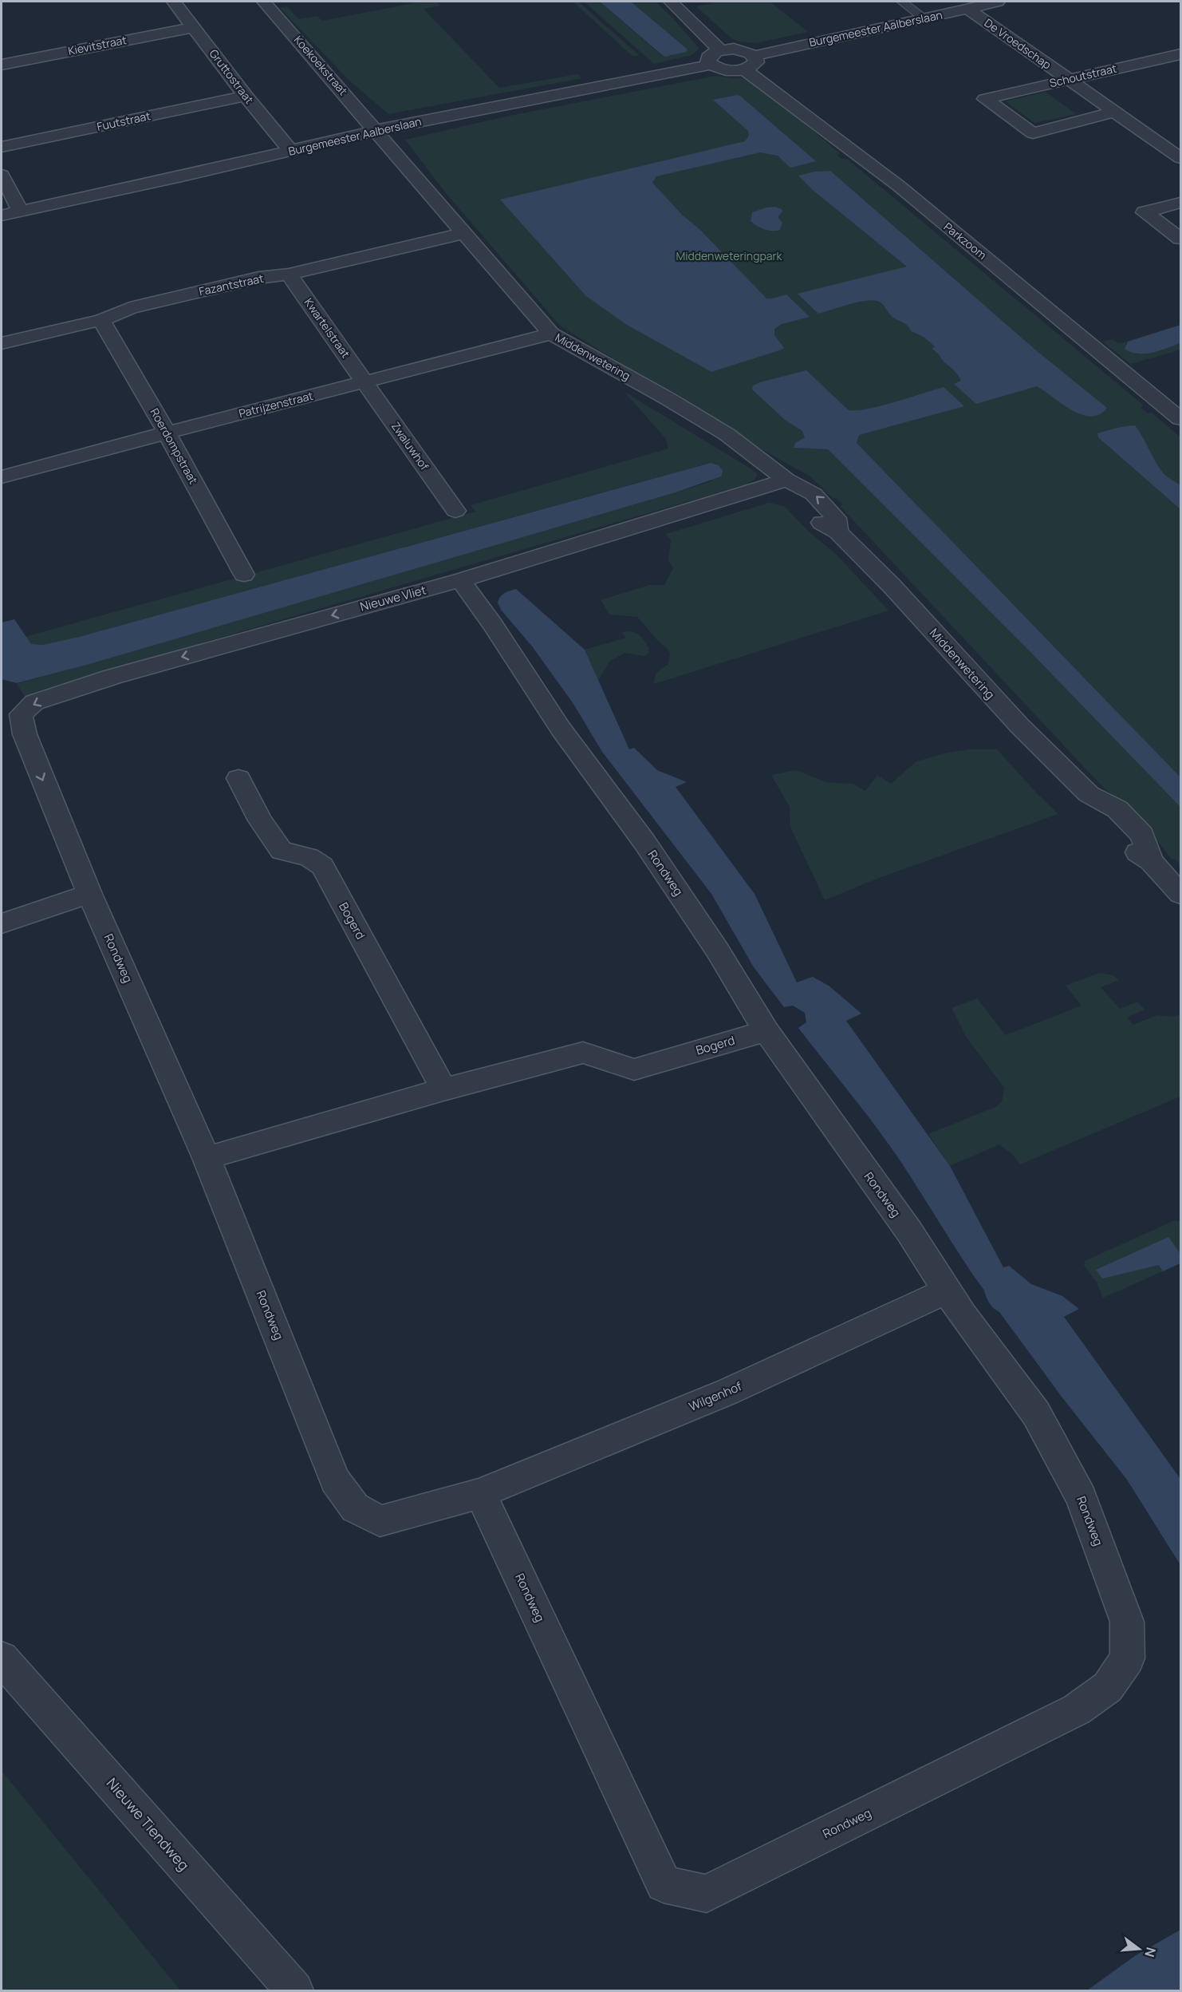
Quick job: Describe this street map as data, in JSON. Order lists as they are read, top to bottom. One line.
{"streets":{"street":["Burgemeester Aalberslaan","De Vroedschap","Kievitstraat","Koekoekstraat","Schoutstraat","Gruttostraat","Fuutstraat","Parkzoom","Fazantstraat","Kwartelstraat","Middenwetering","Patrijzenstraat","Roerdompstraat","Zwaluwhof","Nieuwe Vliet","Rondweg","Bogerd","Wilgenhof","Nieuwe Tiendweg"]},"crossings":[["Burgemeester Aalberslaan","De Vroedschap"],["Burgemeester Aalberslaan","Koekoekstraat"],["Burgemeester Aalberslaan","Gruttostraat"],["Burgemeester Aalberslaan","Middenwetering"],["De Vroedschap","Schoutstraat"],["Kievitstraat","Gruttostraat"],["Koekoekstraat","Middenwetering"],["Gruttostraat","Fuutstraat"],["Fazantstraat","Kwartelstraat"],["Fazantstraat","Middenwetering"],["Fazantstraat","Roerdompstraat"],["Kwartelstraat","Patrijzenstraat"],["Kwartelstraat","Zwaluwhof"],["Middenwetering","Patrijzenstraat"],["Middenwetering","Nieuwe Vliet"],["Patrijzenstraat","Roerdompstraat"],["Patrijzenstraat","Zwaluwhof"],["Nieuwe Vliet","Rondweg"],["Rondweg","Bogerd"],["Rondweg","Wilgenhof"]],"one_way":["Nieuwe Vliet"],"parks":["Middenweteringpark"],"north":"right"}
